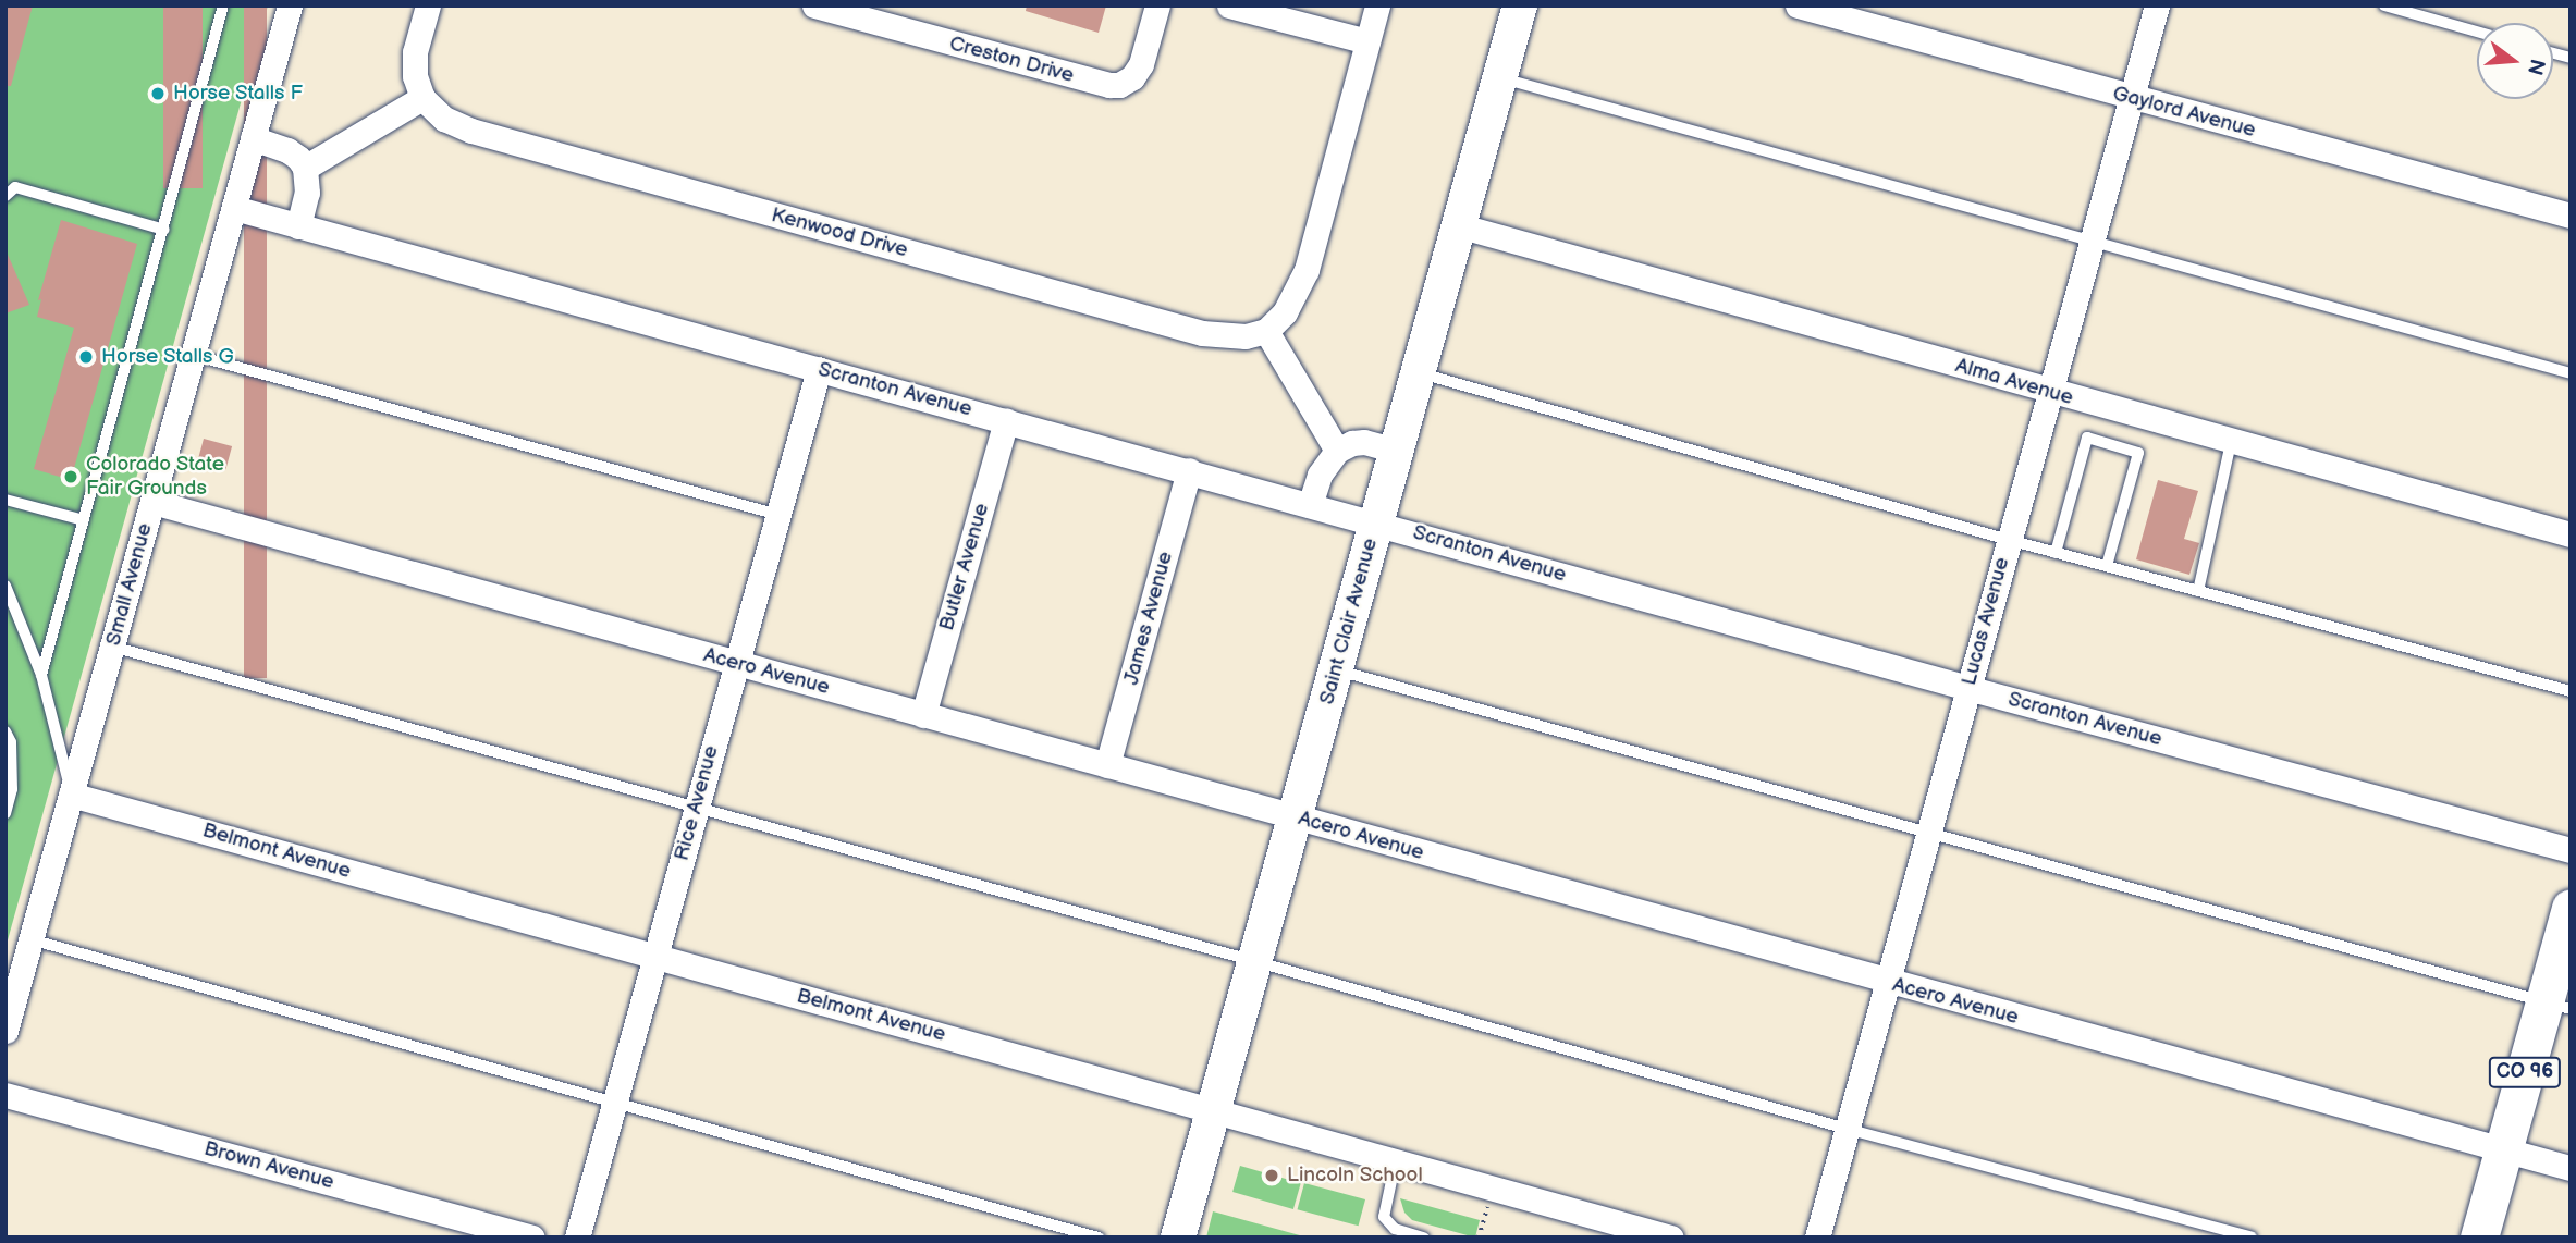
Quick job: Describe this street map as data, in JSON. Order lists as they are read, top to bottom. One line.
{"streets":{"main road":["CO 96"],"street":["Creston Drive","Gaylord Avenue","Kenwood Drive","Alma Avenue","Scranton Avenue","Butler Avenue","Small Avenue","James Avenue","Saint Clair Avenue","Lucas Avenue","Acero Avenue","Rice Avenue","Belmont Avenue","Brown Avenue"]},"crossings":[["Gaylord Avenue","Lucas Avenue"],["Alma Avenue","Saint Clair Avenue"],["Alma Avenue","Lucas Avenue"],["Scranton Avenue","Butler Avenue"],["Scranton Avenue","Small Avenue"],["Scranton Avenue","James Avenue"],["Scranton Avenue","Saint Clair Avenue"],["Scranton Avenue","Lucas Avenue"],["Scranton Avenue","Rice Avenue"],["Butler Avenue","Acero Avenue"],["Small Avenue","Acero Avenue"],["Small Avenue","Belmont Avenue"],["James Avenue","Acero Avenue"],["Saint Clair Avenue","Acero Avenue"],["Saint Clair Avenue","Belmont Avenue"],["Lucas Avenue","Acero Avenue"],["Acero Avenue","Rice Avenue"],["Acero Avenue","CO 96"],["Rice Avenue","Belmont Avenue"]],"places":["Horse Stalls F","Horse Stalls G","Colorado State Fair Grounds","Lincoln School"],"north":"right"}
